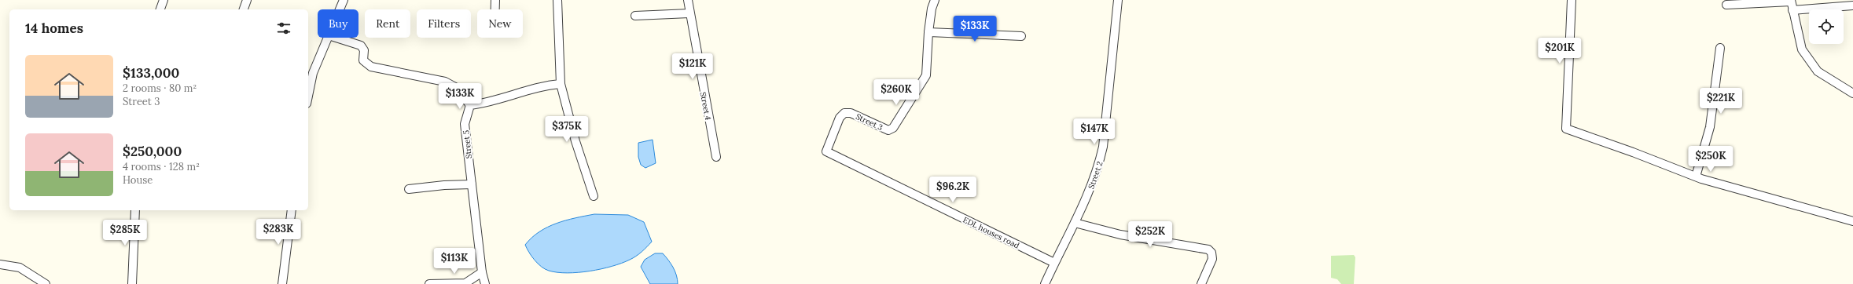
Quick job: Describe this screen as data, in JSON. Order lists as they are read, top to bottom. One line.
{"streets":{"street":["Street 4","Street 3","Street 5","Street 2","EDL houses road"]},"crossings":[["Street 3","EDL houses road"],["Street 2","EDL houses road"]],"page":{"chip":["Buy","Rent","Filters","New"],"heading":"14 homes","price":["$133K","$201K","$121K","$260K","$133K","$221K","$375K","$147K","$250K","$96.2K","$283K","$285K","$252K","$113K"],"list":[{"name":"$133,000","note":"2 rooms · 80 m² · Street 3"},{"name":"$250,000","note":"4 rooms · 128 m² · House"}]}}
